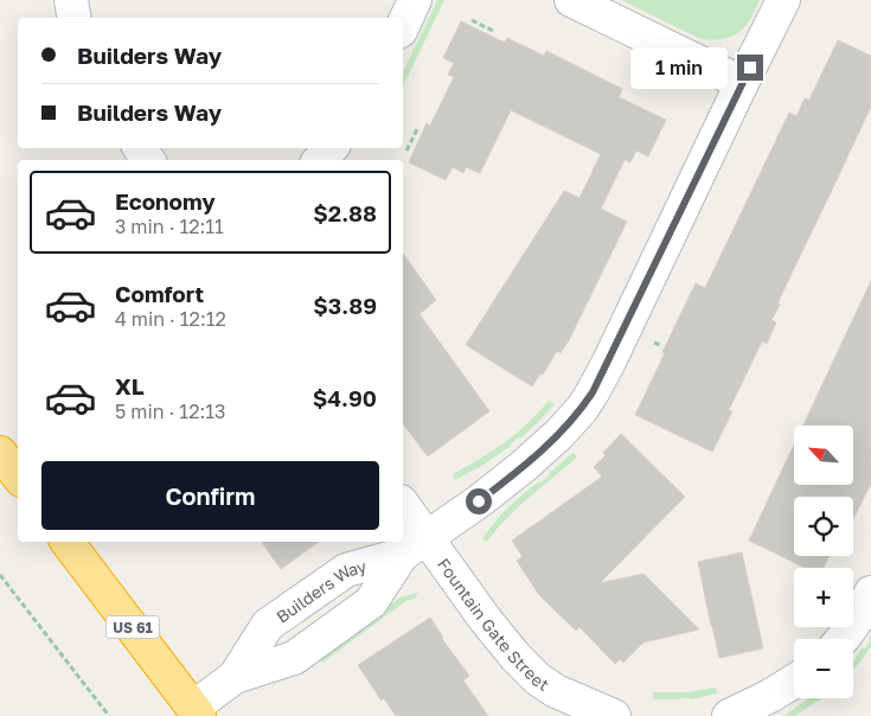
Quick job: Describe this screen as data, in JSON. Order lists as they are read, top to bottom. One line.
{"streets":{"highway":["US 61"],"street":["Builders Way","Fountain Gate Street"]},"crossings":[["Builders Way","Fountain Gate Street"],["Builders Way","US 61"]],"north":"top left","page":{"banner":["Builders Way","Builders Way"],"bubble":"1 min","list":[{"name":"Economy","note":"3 min · 12:11","value":"$2.88"},{"name":"Comfort","note":"4 min · 12:12","value":"$3.89"},{"name":"XL","note":"5 min · 12:13","value":"$4.90"}],"map_buttons":["+","−"],"buttons":"Confirm"}}
